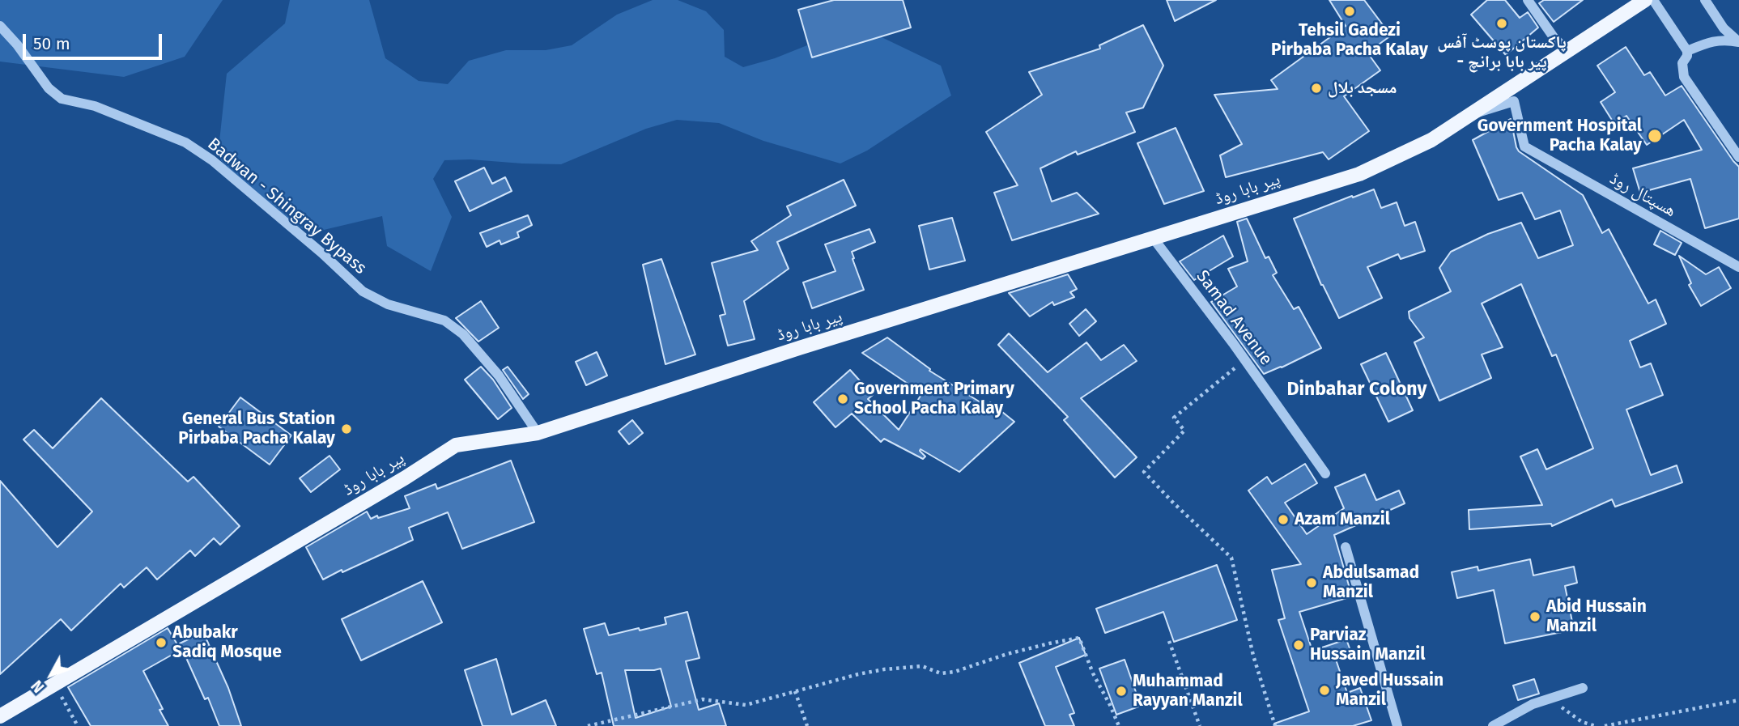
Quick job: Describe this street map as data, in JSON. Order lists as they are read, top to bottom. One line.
{"streets":{"main road":["پیر بابا روڈ"],"street":["ھسپتال روڈ","Badwan - Shingray Bypass","Samad Avenue"]},"crossings":[["پیر بابا روڈ","ھسپتال روڈ"],["پیر بابا روڈ","Badwan - Shingray Bypass"],["پیر بابا روڈ","Samad Avenue"]],"districts":["Dinbahar Colony"],"places":["Tehsil Gadezi Pirbaba Pacha Kalay","پاکستان پوسٹ آفس - پیر بابا برانچ","مسجد بلال","Government Hospital Pacha Kalay","Government Primary School Pacha Kalay","General Bus Station Pirbaba Pacha Kalay","Azam Manzil","Abdulsamad Manzil","Abid Hussain Manzil","Abubakr Sadiq Mosque","Parviaz Hussain Manzil","Javed Hussain Manzil","Muhammad Rayyan Manzil"],"scale_bar":"50 m","north":"bottom left"}
